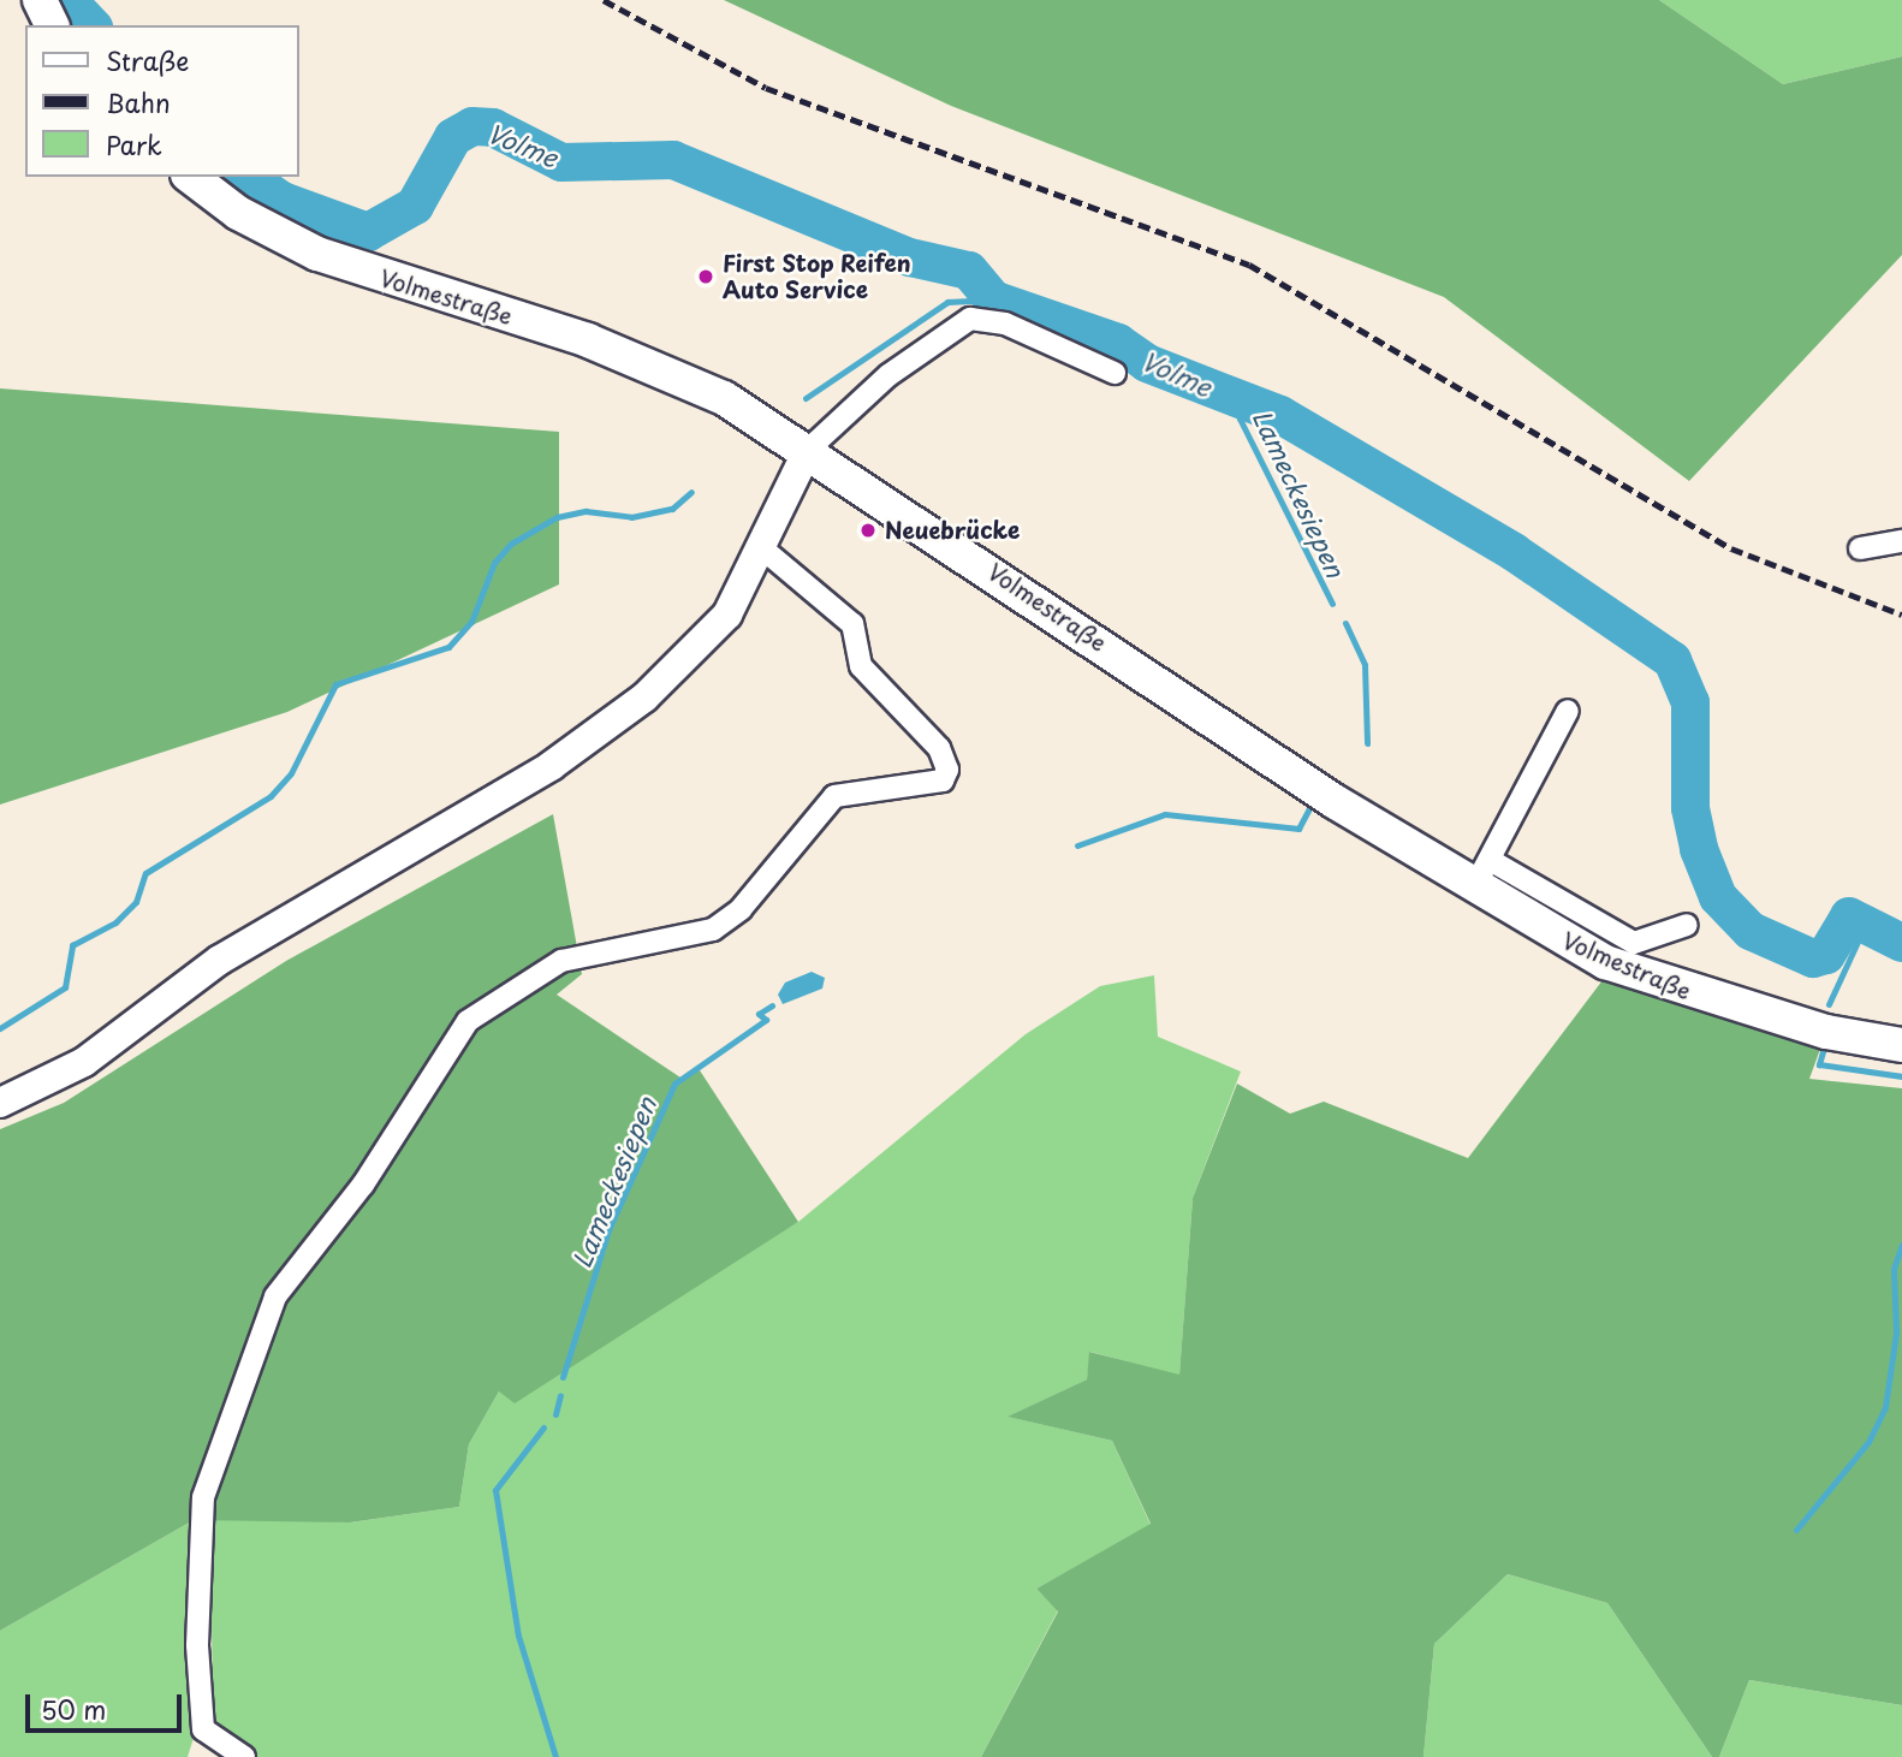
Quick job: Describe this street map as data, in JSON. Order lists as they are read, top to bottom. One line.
{"streets":{"main road":["Volmestraße"]},"water":["Volme","Lameckesiepen"],"places":["First Stop Reifen Auto Service","Neuebrücke"],"legend":["Straße","Bahn","Park"],"scale_bar":"50 m"}
